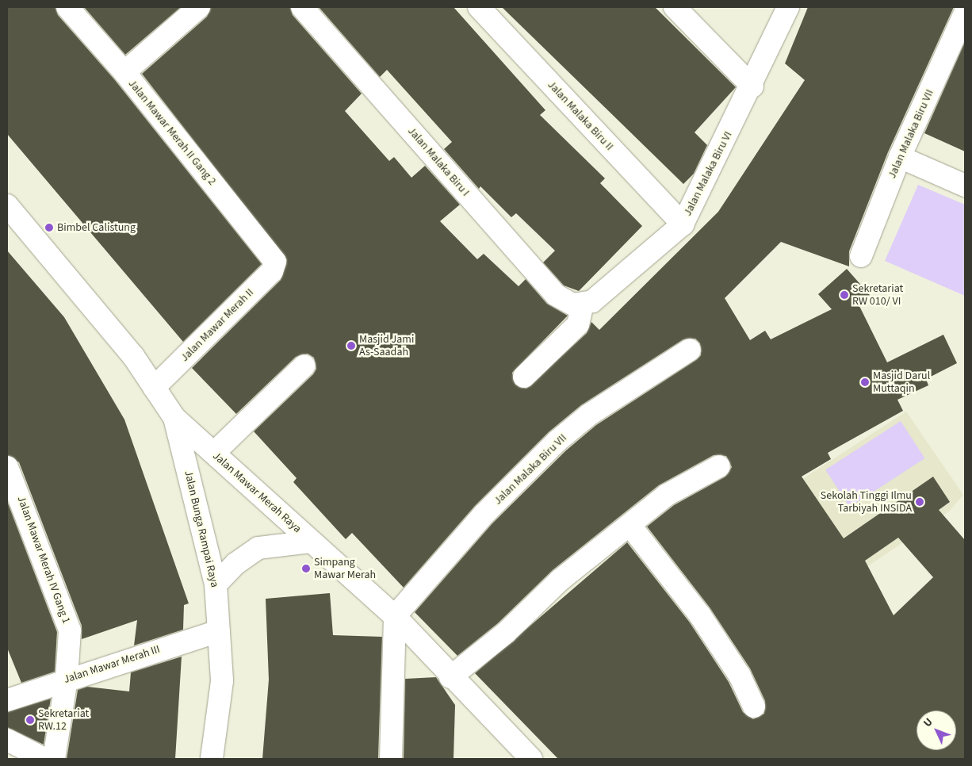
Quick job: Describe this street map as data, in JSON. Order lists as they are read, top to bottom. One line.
{"streets":{"street":["Jalan Malaka Biru II","Jalan Mawar Merah II Gang 2","Jalan Malaka Biru VII","Jalan Malaka Biru I","Jalan Malaka Biru VI","Jalan Mawar Merah II","Jalan Mawar Merah Raya","Jalan Bunga Rampai Raya","Jalan Mawar Merah IV Gang 1","Jalan Mawar Merah III"]},"crossings":[["Jalan Malaka Biru II","Jalan Malaka Biru VI"],["Jalan Mawar Merah II Gang 2","Jalan Mawar Merah II"],["Jalan Malaka Biru VII","Jalan Mawar Merah Raya"],["Jalan Malaka Biru I","Jalan Malaka Biru VI"],["Jalan Mawar Merah II","Jalan Mawar Merah Raya"],["Jalan Mawar Merah Raya","Jalan Bunga Rampai Raya"],["Jalan Bunga Rampai Raya","Jalan Mawar Merah III"],["Jalan Mawar Merah IV Gang 1","Jalan Mawar Merah III"]],"places":["Bimbel Calistung","Sekretariat RW 010/ VI","Masjid Jami As-Saadah","Masjid Darul Muttaqin","Sekolah Tinggi Ilmu Tarbiyah INSIDA","Simpang Mawar Merah","Sekretariat RW.12"],"north":"top left"}
